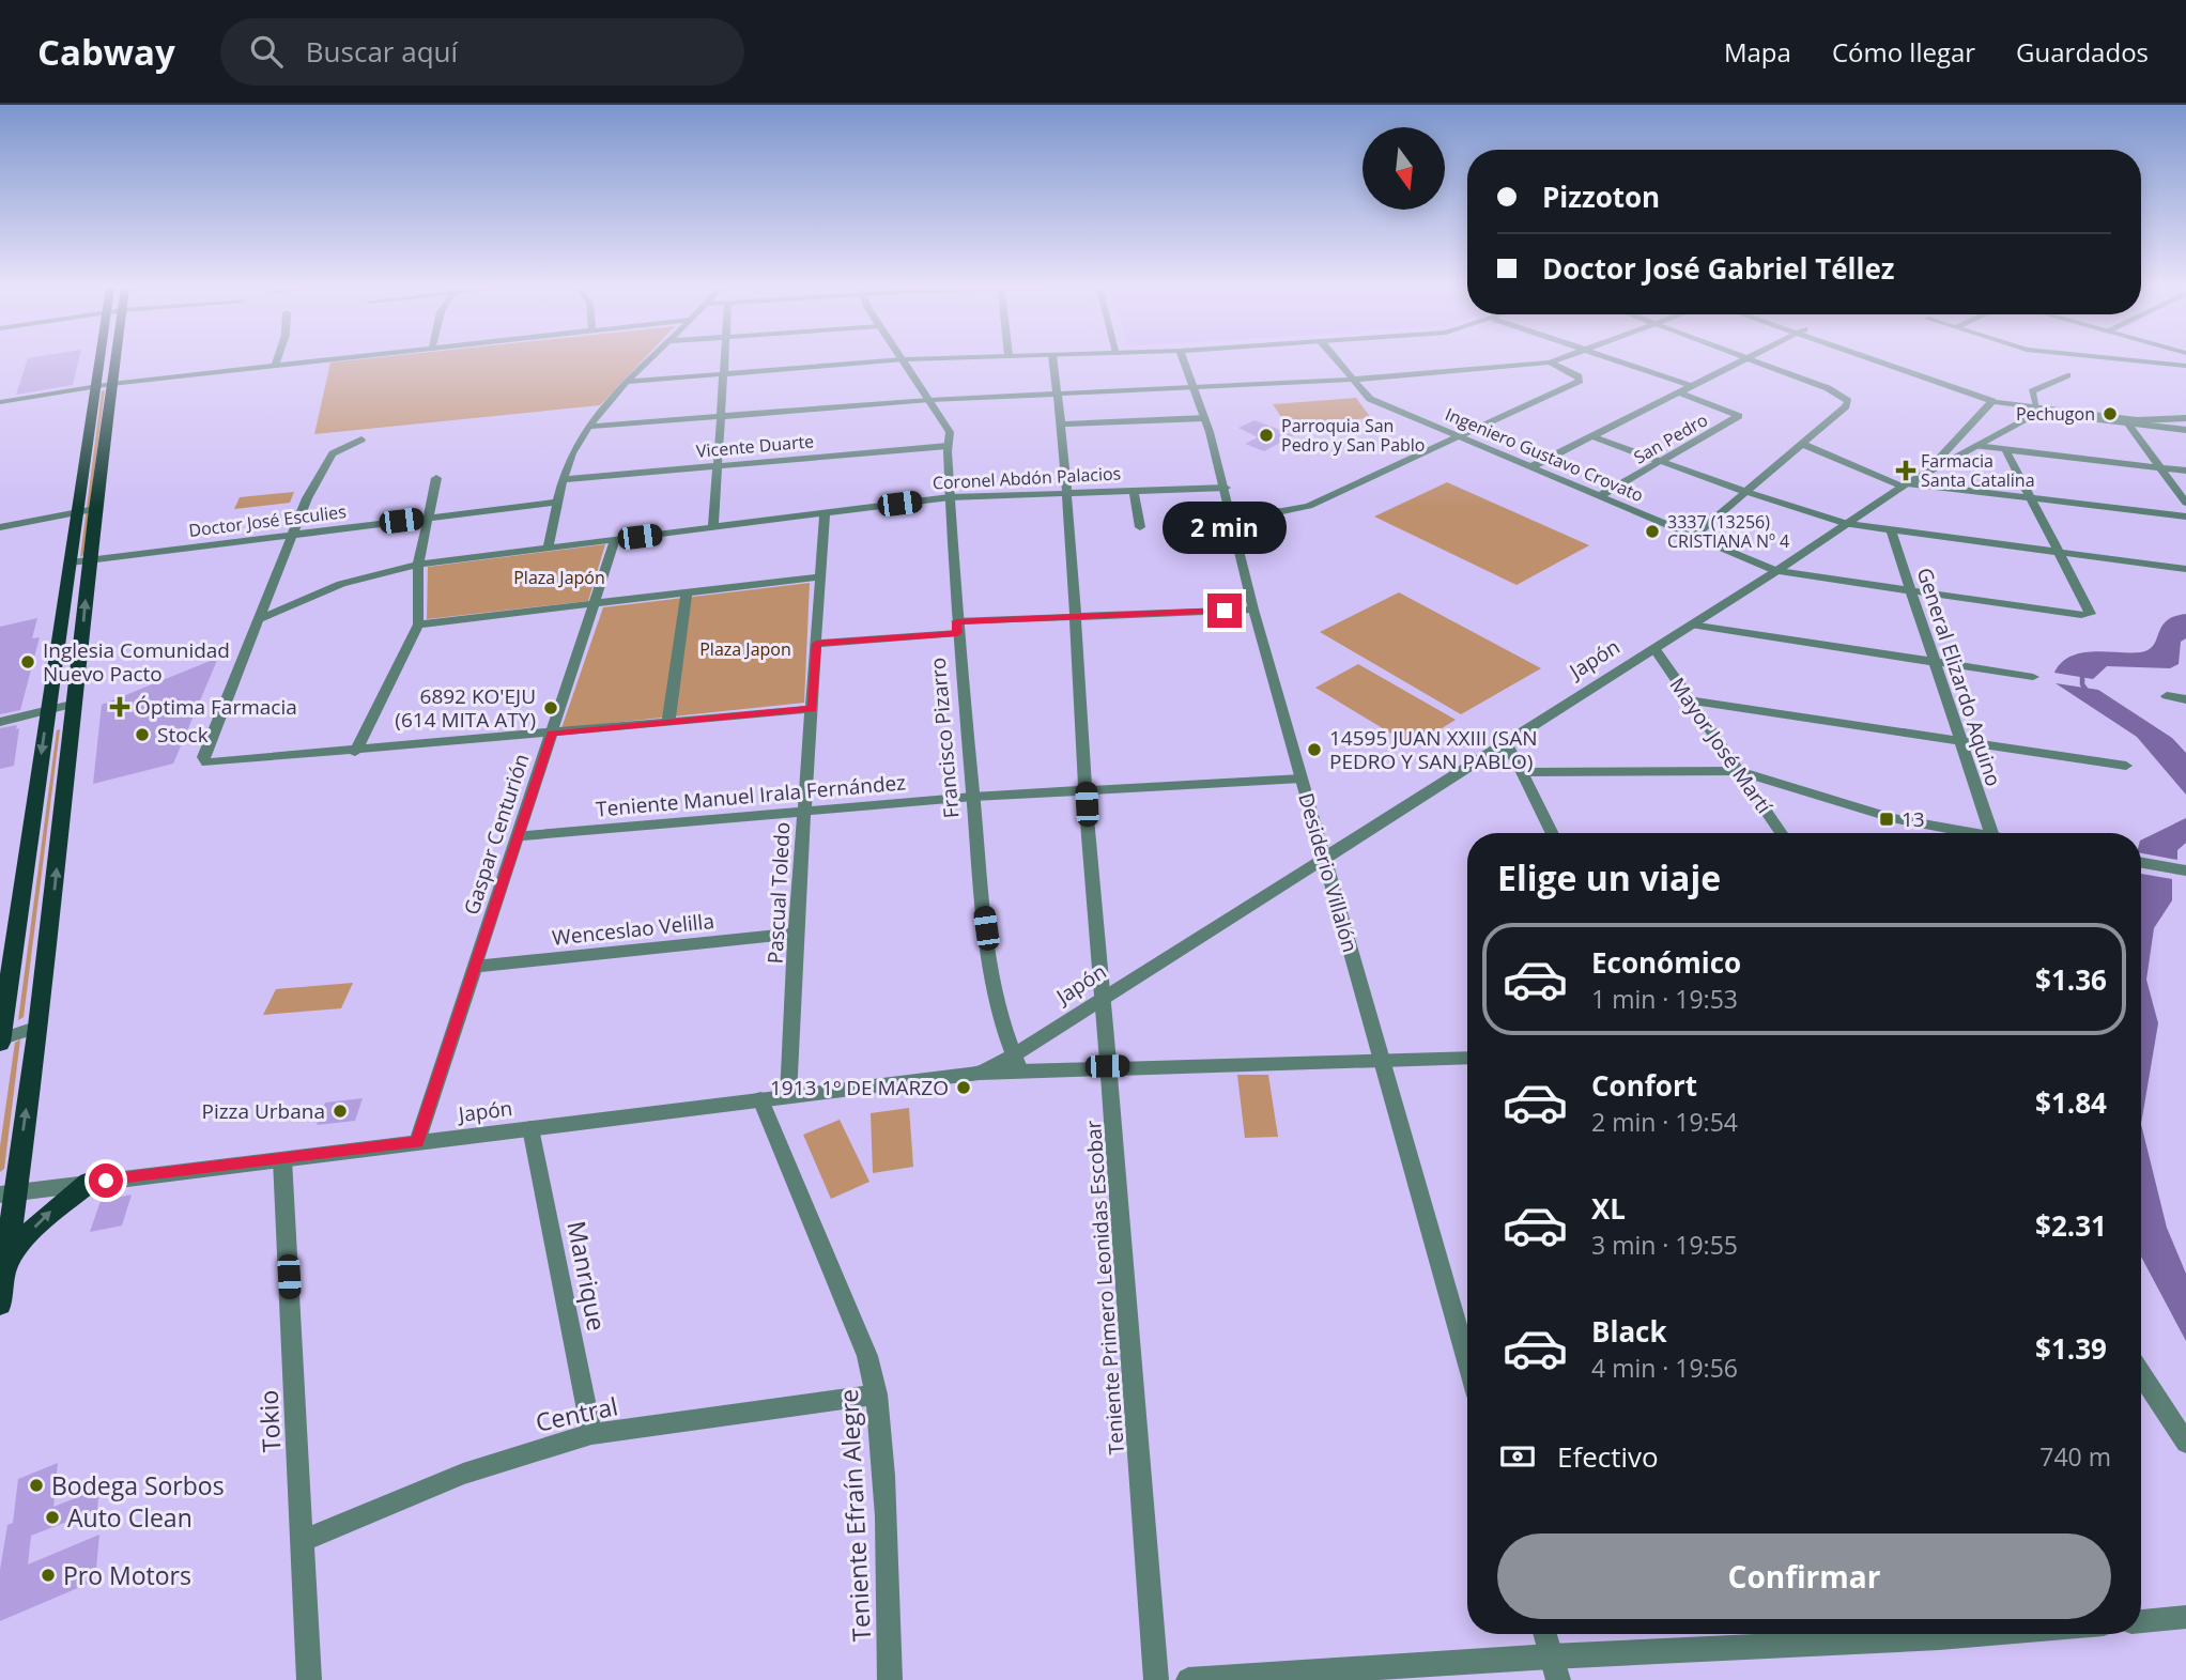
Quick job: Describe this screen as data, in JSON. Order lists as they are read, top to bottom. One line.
{"streets":{"street":["San Pedro","Vicente Duarte","Ingeniero Gustavo Crovato","Coronel Abdón Palacios","Doctor José Esculies","Japón","General Elizardo Aquino","Francisco Pizarro","Mayor José Martí","Teniente Manuel Irala Fernández","Gaspar Centurión","Desiderio Villalón","Pascual Toledo","Wenceslao Velilla","Manrique","Teniente Primero Leonidas Escobar","Central","Tokio","Teniente Efraín Alegre"]},"crossings":[["San Pedro","Ingeniero Gustavo Crovato"],["Vicente Duarte","Francisco Pizarro"],["Ingeniero Gustavo Crovato","Japón"],["Ingeniero Gustavo Crovato","General Elizardo Aquino"],["Coronel Abdón Palacios","Francisco Pizarro"],["Coronel Abdón Palacios","Gaspar Centurión"],["Coronel Abdón Palacios","Desiderio Villalón"],["Coronel Abdón Palacios","Pascual Toledo"],["Coronel Abdón Palacios","Teniente Primero Leonidas Escobar"],["Japón","Francisco Pizarro"],["Japón","Mayor José Martí"],["Japón","Gaspar Centurión"],["Japón","Desiderio Villalón"],["Japón","Pascual Toledo"],["Japón","Manrique"],["Japón","Teniente Primero Leonidas Escobar"],["Japón","Tokio"],["Japón","Teniente Efraín Alegre"],["Francisco Pizarro","Teniente Manuel Irala Fernández"],["Teniente Manuel Irala Fernández","Gaspar Centurión"],["Teniente Manuel Irala Fernández","Desiderio Villalón"],["Teniente Manuel Irala Fernández","Pascual Toledo"],["Teniente Manuel Irala Fernández","Teniente Primero Leonidas Escobar"],["Gaspar Centurión","Wenceslao Velilla"],["Pascual Toledo","Wenceslao Velilla"],["Manrique","Central"],["Central","Tokio"],["Central","Teniente Efraín Alegre"]],"parks":["Plaza Japón","Plaza Japon"],"places":{"other":["Pechugon","Parroquia San Pedro y San Pablo","3337 (13256) CRISTIANA Nº 4","Inglesia Comunidad Nuevo Pacto","6892 KO'EJU (614 MITA ATY)","Stock","14595 JUAN XXIII (SAN PEDRO Y SAN PABLO)","1913 1º DE MARZO","Pizza Urbana","Bodega Sorbos","Auto Clean","Pro Motors"],"health":["Farmacia Santa Catalina","Óptima Farmacia"],"transit":["13"]},"north":"bottom","page":{"header":"Cabway","search":"Buscar aquí","nav":["Mapa","Cómo llegar","Guardados"],"banner":["Pizzoton","Doctor José Gabriel Téllez"],"bubble":"2 min","heading":"Elige un viaje","list":[{"name":"Económico","note":"1 min · 19:53","value":"$1.36"},{"name":"Confort","note":"2 min · 19:54","value":"$1.84"},{"name":"XL","note":"3 min · 19:55","value":"$2.31"},{"name":"Black","note":"4 min · 19:56","value":"$1.39"}],"pay":["Efectivo","740 m"],"buttons":"Confirmar"}}
